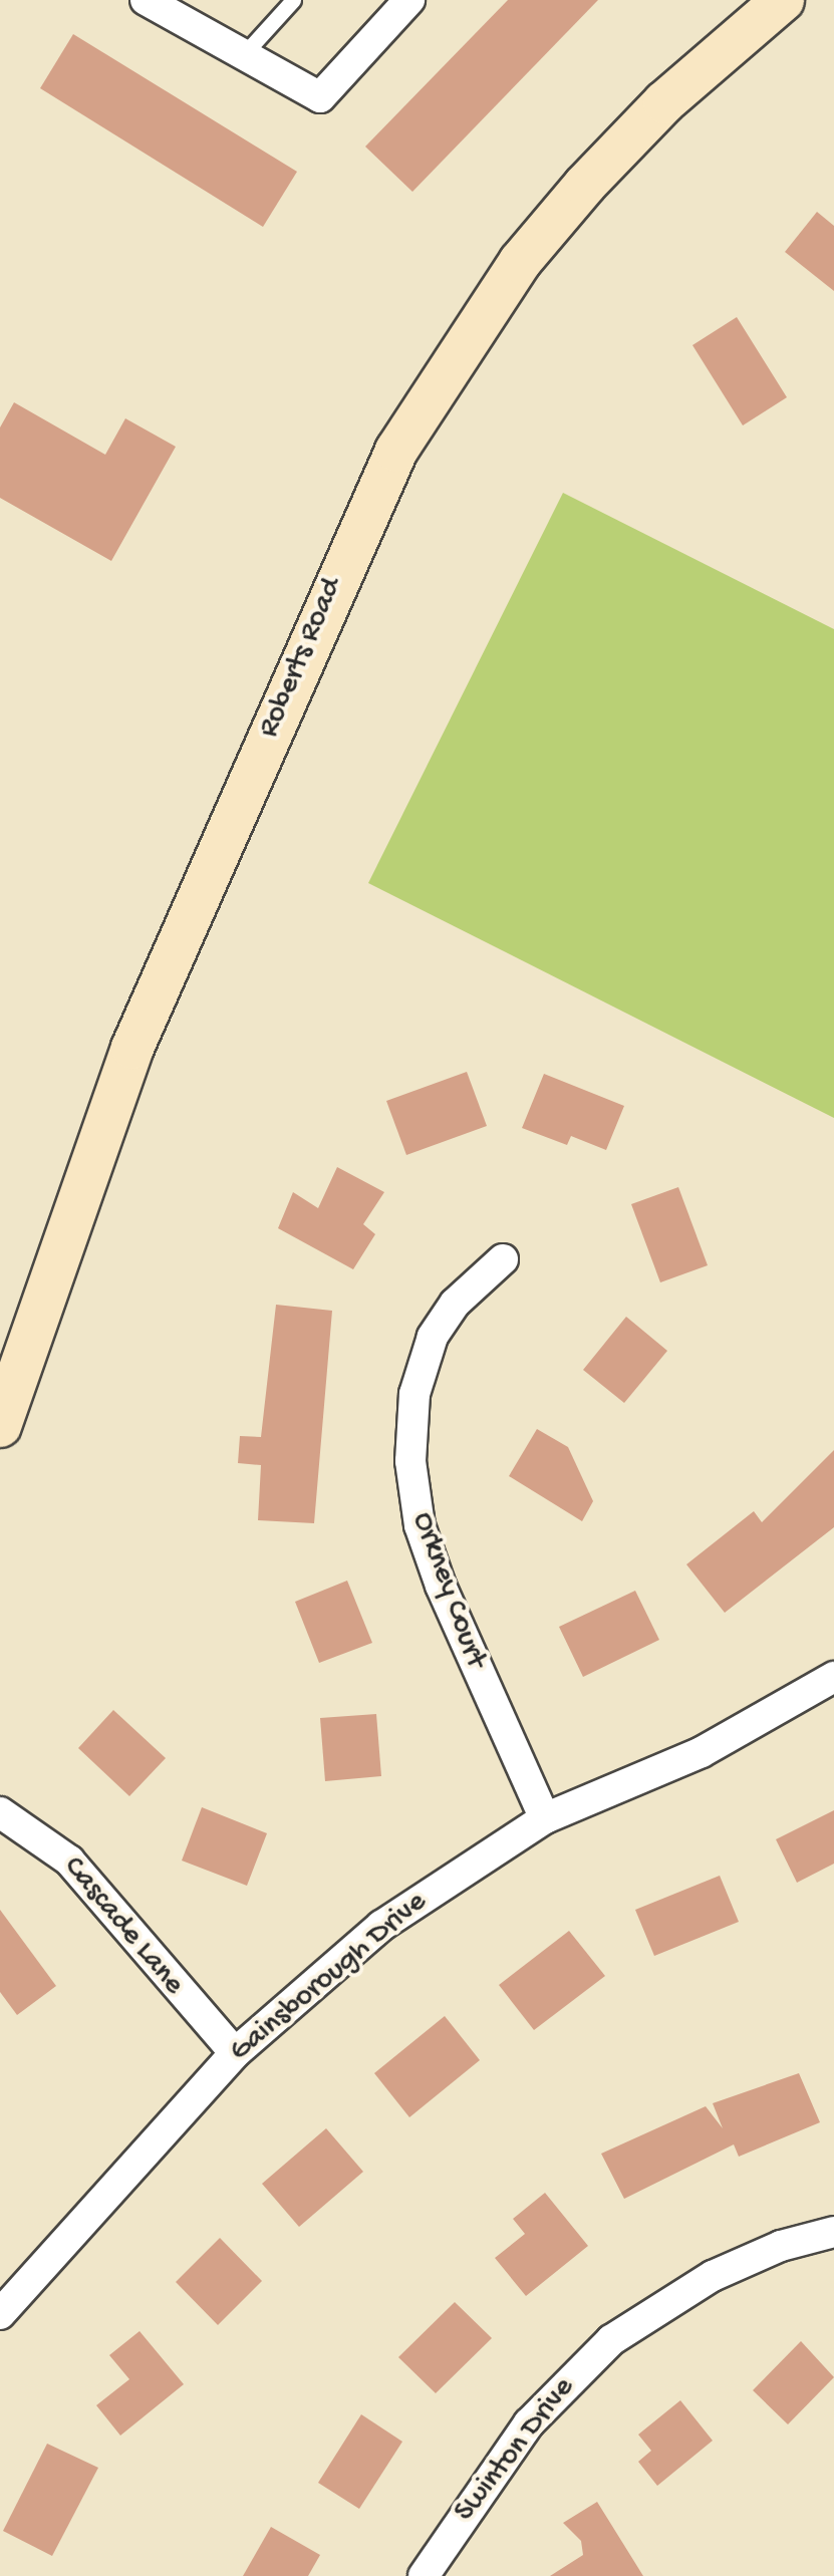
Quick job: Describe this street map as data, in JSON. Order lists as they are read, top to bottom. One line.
{"streets":{"main road":["Roberts Road"],"street":["Orkney Court","Cascade Lane","Gainsborough Drive","Swinton Drive"]},"crossings":[["Orkney Court","Gainsborough Drive"],["Cascade Lane","Gainsborough Drive"]]}
